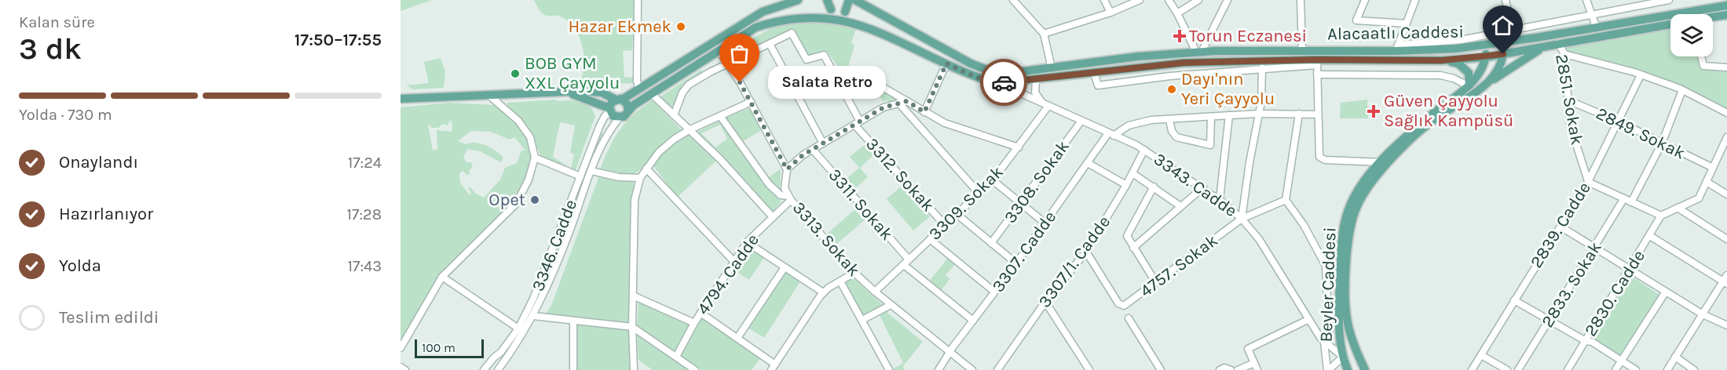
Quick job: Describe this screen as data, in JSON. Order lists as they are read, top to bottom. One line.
{"streets":{"main road":["Alacaatlı Caddesi","Beyler Caddesi"],"street":["2851. Sokak","2849. Sokak","3312. Sokak","3308. Sokak","3343. Cadde","3309. Sokak","3311. Sokak","2839. Cadde","3313. Sokak","3346. Cadde","3307. Cadde","3307/1. Cadde","4757. Sokak","4794. Cadde","2833. Sokak","2830. Cadde"]},"crossings":[["Alacaatlı Caddesi","2851. Sokak"],["Alacaatlı Caddesi","3343. Cadde"],["Alacaatlı Caddesi","3346. Cadde"],["Alacaatlı Caddesi","Beyler Caddesi"],["2851. Sokak","2849. Sokak"],["2851. Sokak","2839. Cadde"],["2849. Sokak","2839. Cadde"],["3312. Sokak","3309. Sokak"],["3308. Sokak","3343. Cadde"],["3343. Cadde","3309. Sokak"],["3343. Cadde","3307. Cadde"],["3343. Cadde","3307/1. Cadde"],["3343. Cadde","4757. Sokak"],["3343. Cadde","Beyler Caddesi"],["3309. Sokak","3311. Sokak"],["3309. Sokak","3313. Sokak"],["3311. Sokak","3307. Cadde"],["3313. Sokak","3307. Cadde"],["3313. Sokak","4794. Cadde"],["3307/1. Cadde","4757. Sokak"]],"places":{"other":["Hazar Ekmek","BOB GYM XXL Çayyolu","Salata Retro","Dayı'nın Yeri Çayyolu","Opet"],"health":["Torun Eczanesi","Güven Çayyolu Sağlık Kampüsü"]},"scale_bar":"100 m","page":{"heading":["3 dk","Kalan süre","17:50–17:55"],"bubble":"Salata Retro","bar":"Yolda · 730 m","list":[["Onaylandı","17:24"],["Hazırlanıyor","17:28"],["Yolda","17:43"],"Teslim edildi"],"scale":"100 m"}}
